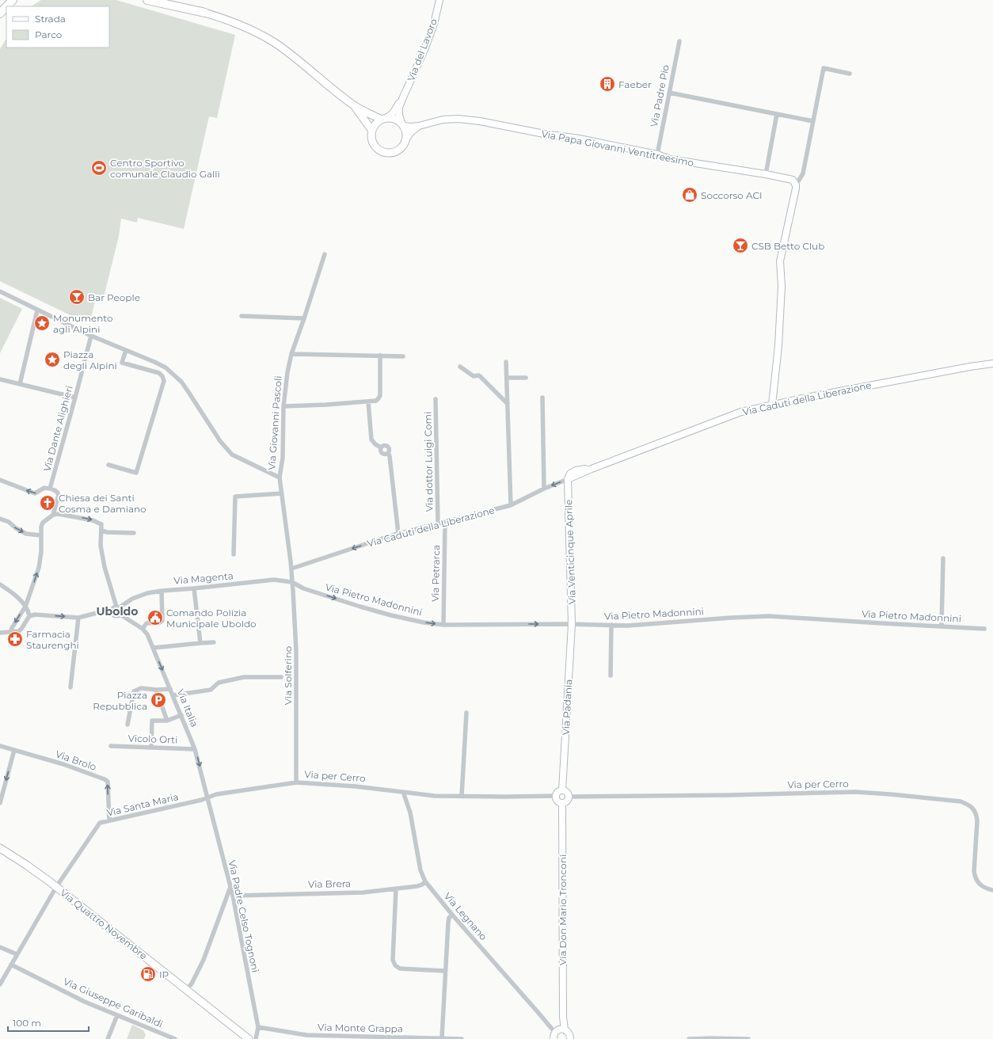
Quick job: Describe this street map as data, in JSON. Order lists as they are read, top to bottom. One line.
{"streets":{"main road":["Via Quattro Novembre"],"street":["Via del Lavoro","Via Padre Pio","Via Papa Giovanni Ventitreesimo","Via Caduti della Liberazione","Via Giovanni Pascoli","Via Dante Alighieri","Via dottor Luigi Comi","Via Venticinque Aprile","Via Petrarca","Via Magenta","Via Pietro Madonnini","Via Solferino","Via Padania","Via Italia","Vicolo Orti","Via Brolo","Via per Cerro","Via Santa Maria","Via Brera","Via Don Mario Tronconi","Via Padre Celso Tognoni","Via Legnano","Via Giuseppe Garibaldi","Via Monte Grappa"]},"crossings":[["Via del Lavoro","Via Papa Giovanni Ventitreesimo"],["Via Padre Pio","Via Papa Giovanni Ventitreesimo"],["Via Caduti della Liberazione","Via Giovanni Pascoli"],["Via Caduti della Liberazione","Via dottor Luigi Comi"],["Via Caduti della Liberazione","Via Venticinque Aprile"],["Via Caduti della Liberazione","Via Petrarca"],["Via Caduti della Liberazione","Via Solferino"],["Via Giovanni Pascoli","Via Solferino"],["Via Venticinque Aprile","Via Pietro Madonnini"],["Via Venticinque Aprile","Via Padania"],["Via Petrarca","Via Pietro Madonnini"],["Via Magenta","Via Pietro Madonnini"],["Via Magenta","Via Solferino"],["Via Pietro Madonnini","Via Solferino"],["Via Pietro Madonnini","Via Padania"],["Via Solferino","Via per Cerro"],["Via Padania","Via per Cerro"],["Via Padania","Via Don Mario Tronconi"],["Via Italia","Vicolo Orti"],["Via Italia","Via per Cerro"],["Via Italia","Via Santa Maria"],["Via Italia","Via Padre Celso Tognoni"],["Via Brolo","Via Santa Maria"],["Via per Cerro","Via Santa Maria"],["Via per Cerro","Via Don Mario Tronconi"],["Via per Cerro","Via Padre Celso Tognoni"],["Via per Cerro","Via Legnano"],["Via Santa Maria","Via Padre Celso Tognoni"],["Via Santa Maria","Via Quattro Novembre"],["Via Santa Maria","Via Giuseppe Garibaldi"],["Via Brera","Via Padre Celso Tognoni"],["Via Brera","Via Legnano"],["Via Don Mario Tronconi","Via Legnano"],["Via Padre Celso Tognoni","Via Monte Grappa"]],"one_way":["Via Pietro Madonnini","Via Italia","Via Brolo"],"districts":["Uboldo"],"places":{"building":["Faeber"],"sports":["Centro Sportivo comunale Claudio Galli"],"shop":["Soccorso ACI"],"bar":["CSB Betto Club","Bar People"],"place":["Monumento agli Alpini","Piazza degli Alpini"],"church":["Chiesa dei Santi Cosma e Damiano"],"public building":["Comando Polizia Municipale Uboldo"],"pharmacy":["Farmacia Staurenghi"],"parking":["Piazza Repubblica"],"fuel station":["IP"]},"legend":["Strada","Parco"],"scale_bar":"100 m"}
